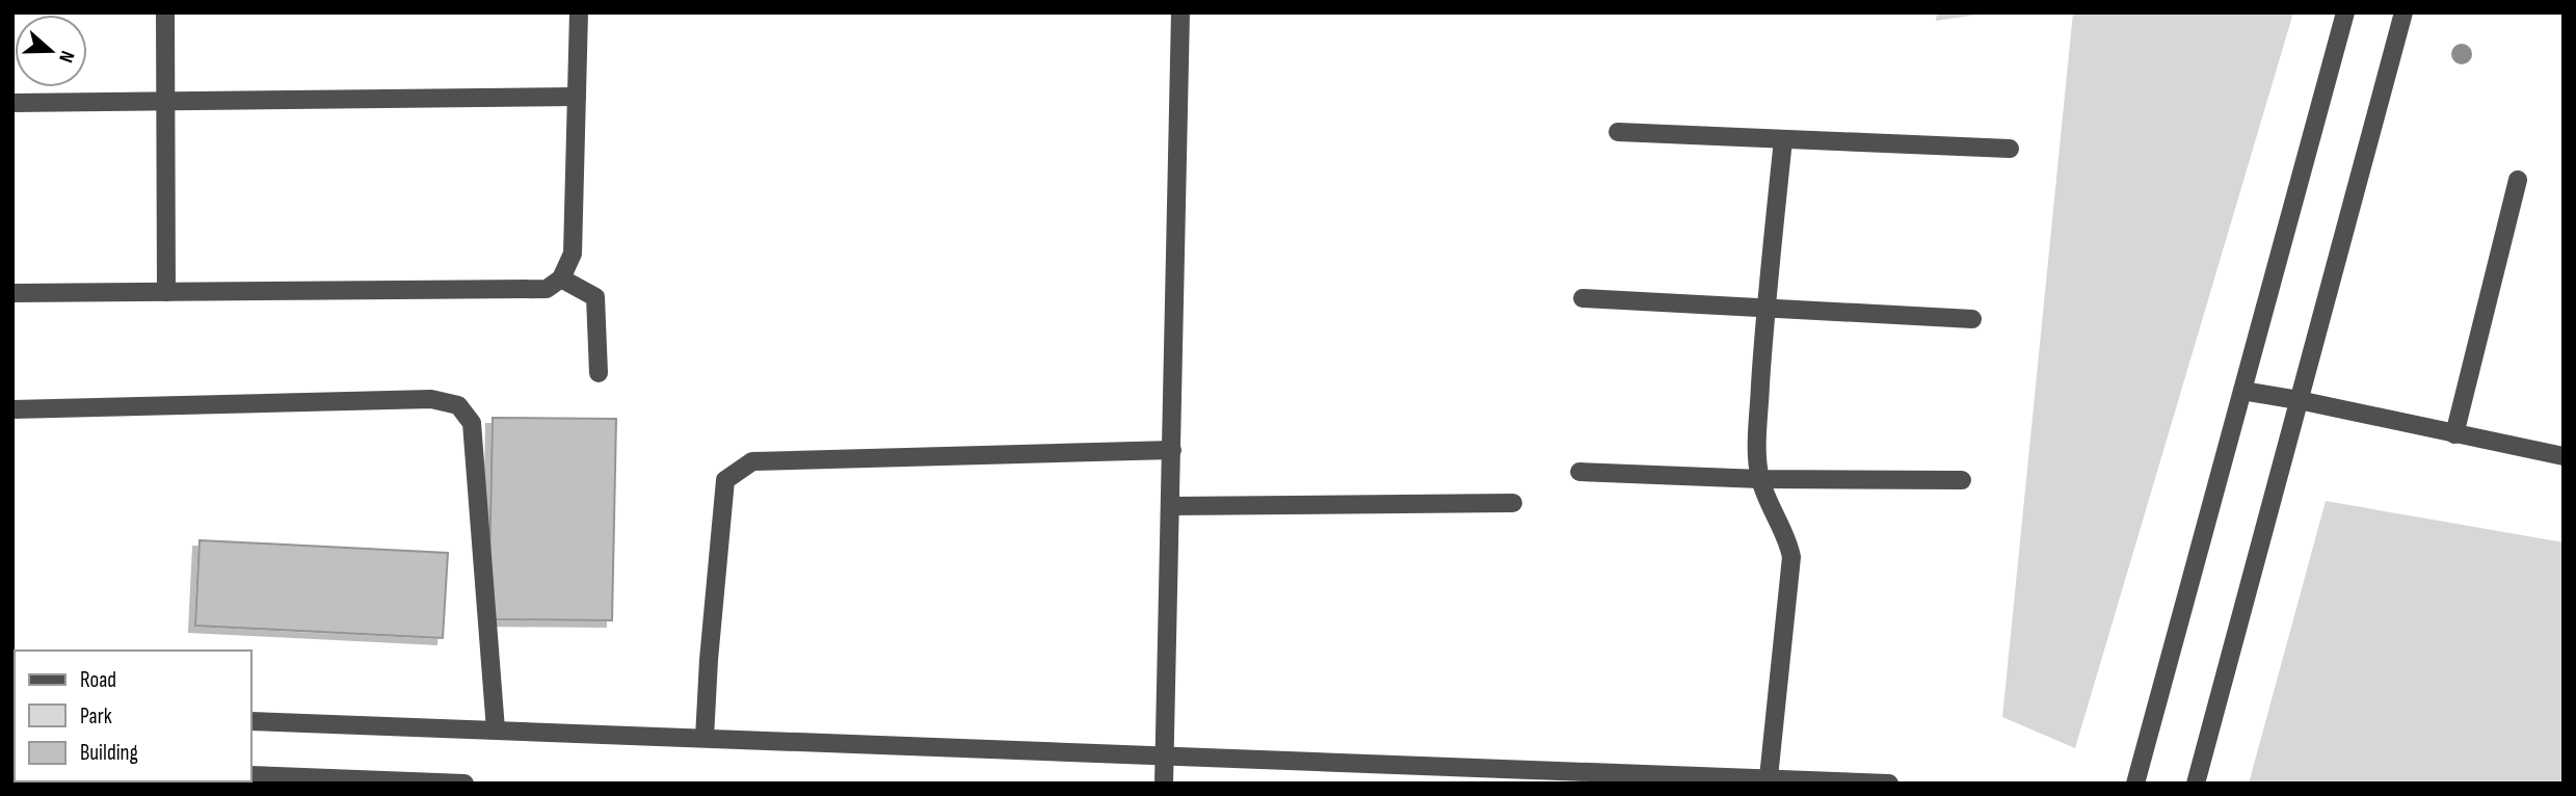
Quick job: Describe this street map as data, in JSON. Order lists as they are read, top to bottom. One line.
{"legend":["Road","Park","Building"],"north":"right"}
